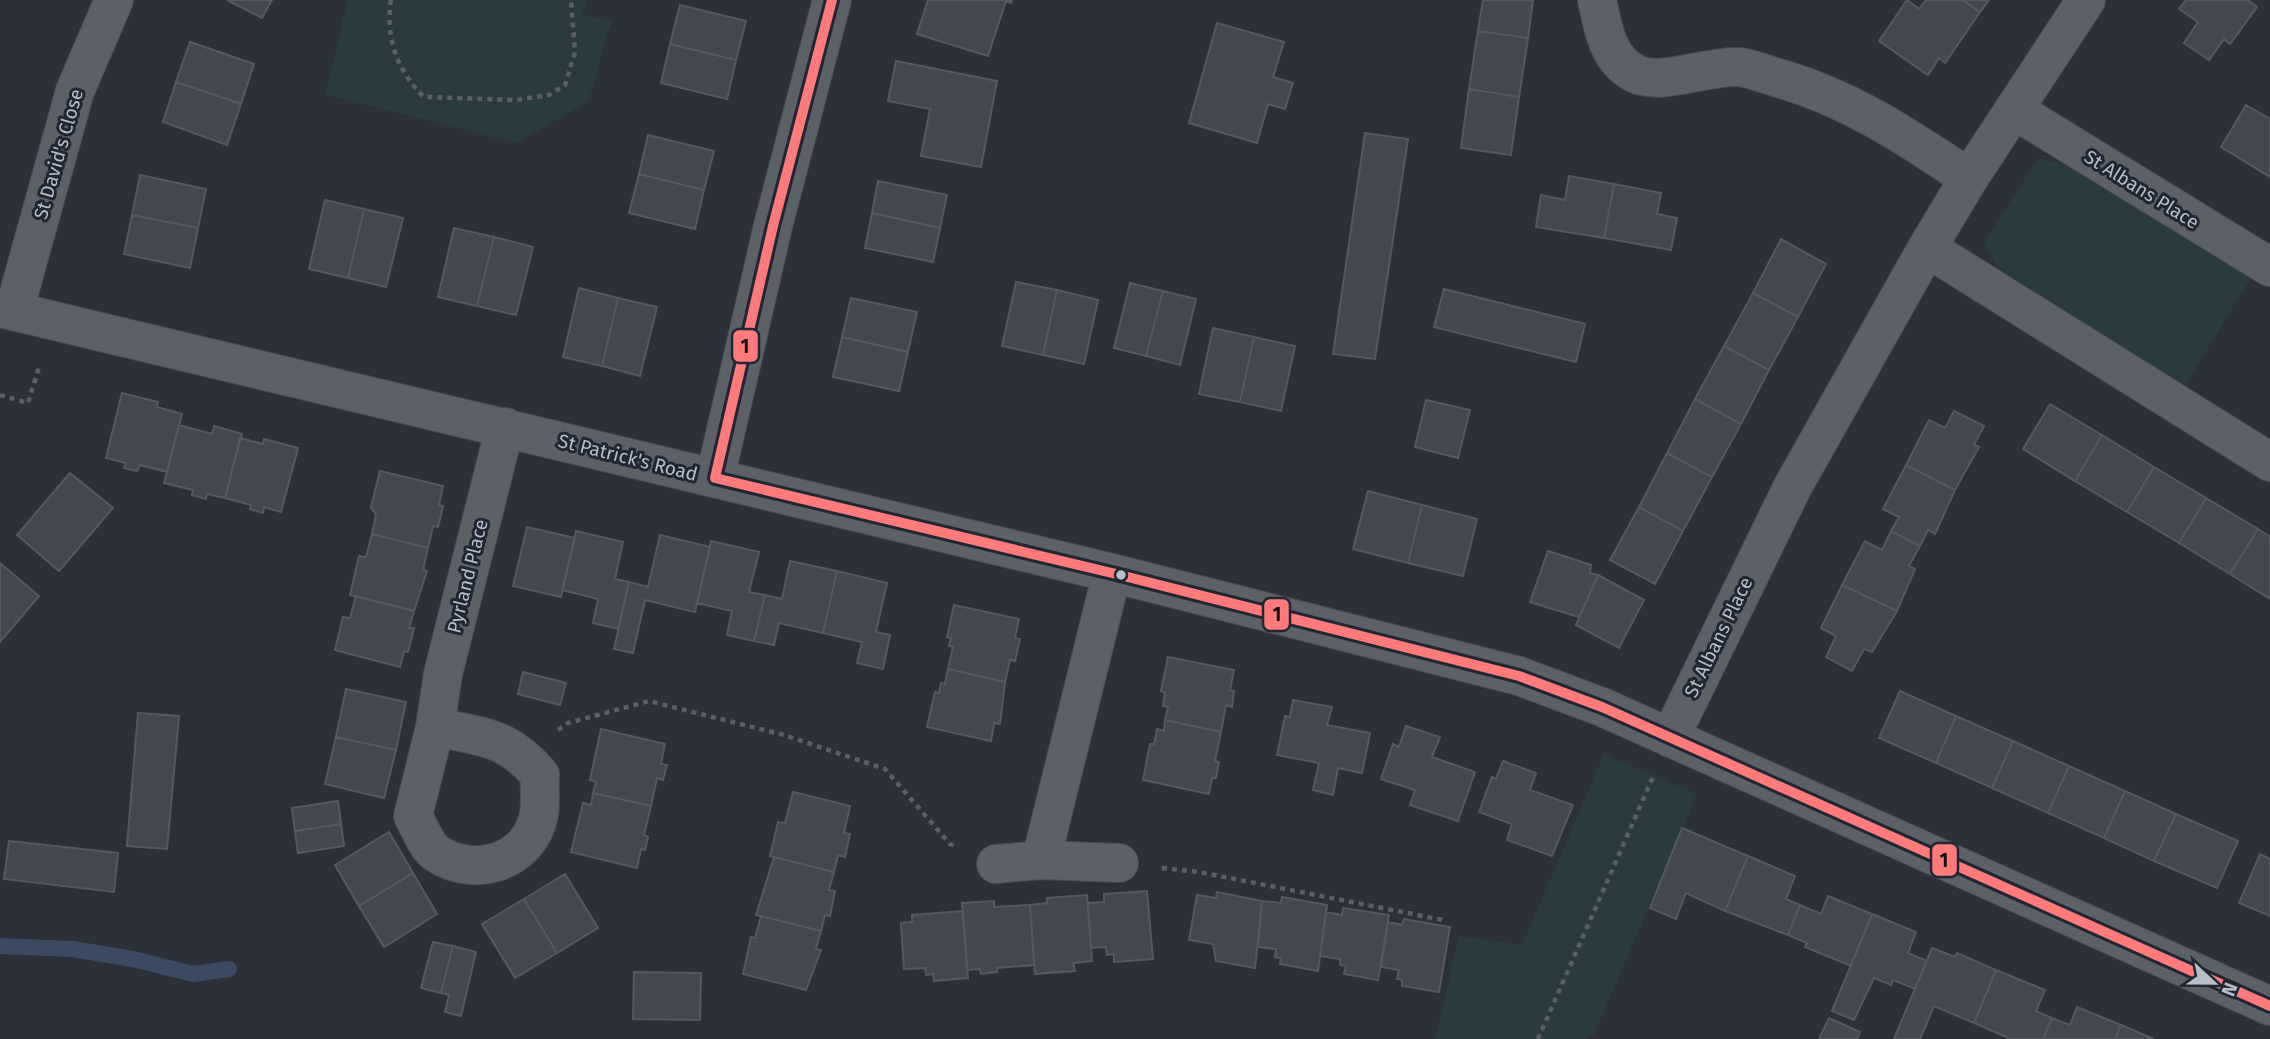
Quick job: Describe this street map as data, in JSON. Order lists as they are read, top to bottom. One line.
{"streets":{"street":["St David's Close","St Albans Place","St Patrick's Road","Pyrland Place"]},"crossings":[["St David's Close","St Patrick's Road"],["St Albans Place","St Patrick's Road"],["St Patrick's Road","Pyrland Place"]],"lines":["transit line 1"],"north":"right"}
